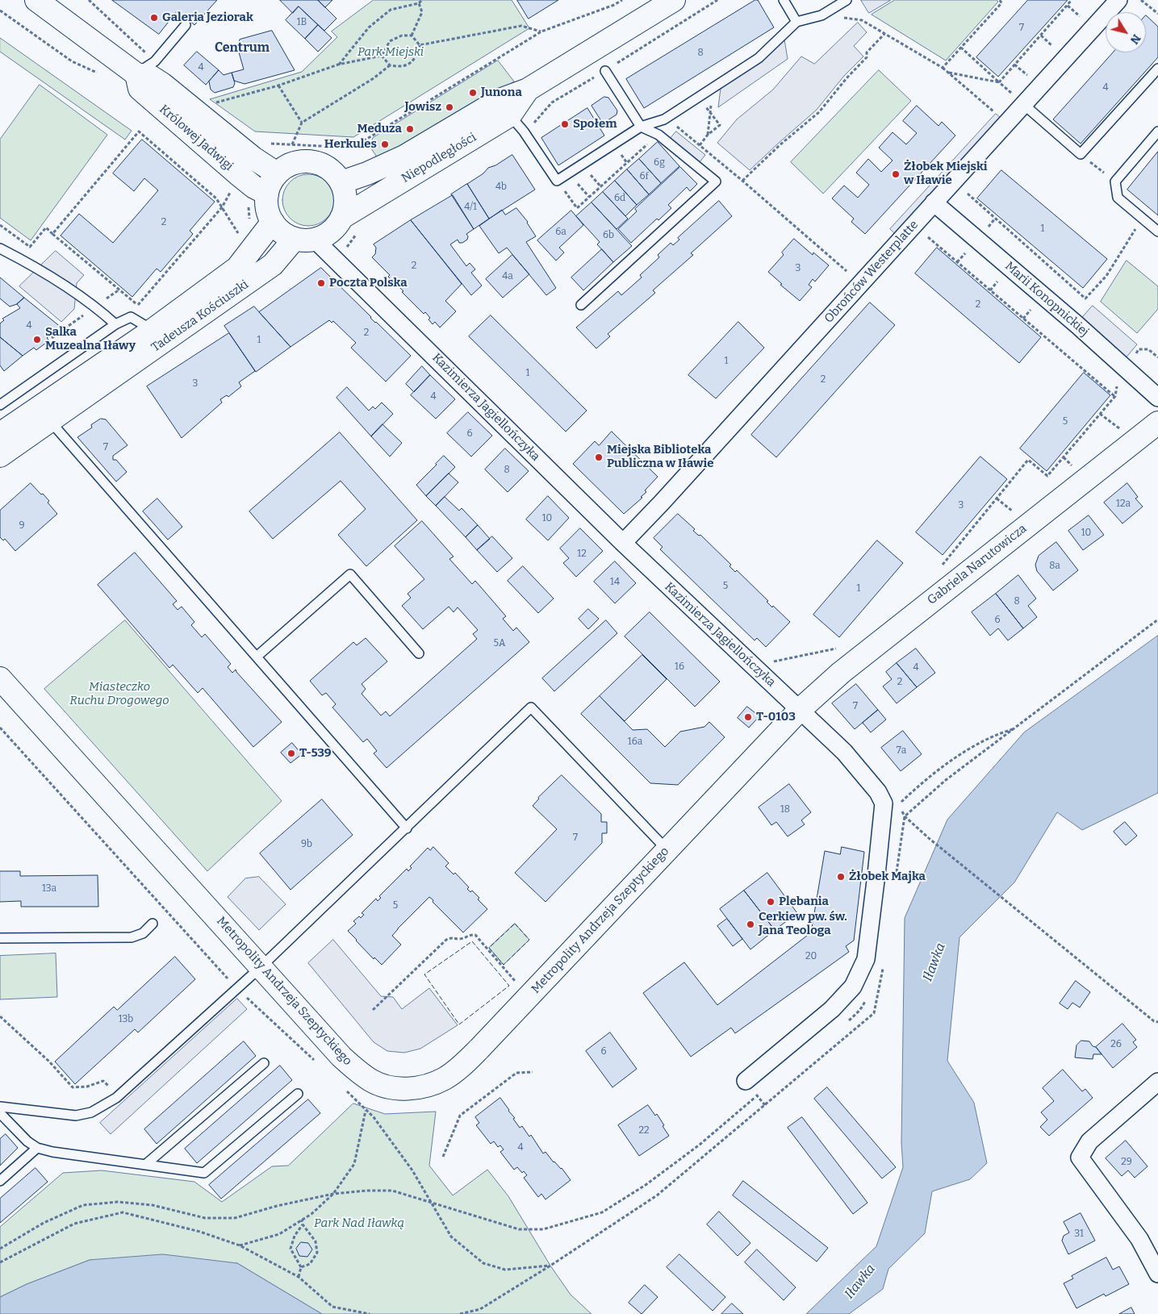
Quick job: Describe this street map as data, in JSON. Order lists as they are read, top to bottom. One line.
{"streets":{"street":["Królowej Jadwigi","Niepodległości","Obrońców Westerplatte","Marii Konopnickiej","Tadeusza Kościuszki","Kazimierza Jagiellończyka","Gabriela Narutowicza","Metropolity Andrzeja Szeptyckiego"]},"crossings":[["Królowej Jadwigi","Niepodległości"],["Królowej Jadwigi","Tadeusza Kościuszki"],["Królowej Jadwigi","Kazimierza Jagiellończyka"],["Niepodległości","Tadeusza Kościuszki"],["Niepodległości","Kazimierza Jagiellończyka"],["Obrońców Westerplatte","Marii Konopnickiej"],["Obrońców Westerplatte","Kazimierza Jagiellończyka"],["Tadeusza Kościuszki","Kazimierza Jagiellończyka"],["Kazimierza Jagiellończyka","Gabriela Narutowicza"],["Kazimierza Jagiellończyka","Metropolity Andrzeja Szeptyckiego"],["Gabriela Narutowicza","Metropolity Andrzeja Szeptyckiego"]],"districts":["Centrum"],"water":["Iławka"],"parks":["Park Miejski","Miasteczko Ruchu Drogowego","Park Nad Iławką"],"places":["Galeria Jeziorak","Junona","Jowisz","Społem","Meduza","Herkules","Żłobek Miejski w Iławie","Poczta Polska","Salka Muzealna Iławy","Miejska Biblioteka Publiczna w Iławie","T-0103","T-539","Żłobek Majka","Plebania","Cerkiew pw. św. Jana Teologa"],"house_numbers":["1B","7","8","4","4","6g","6f","4b","6d","4/1","2","1","6a","6b","2","3","4a","2","4","2","1","1","1","2","3","4","5","6","7","8","12a","3","10","9","10","12","8a","14","5","1","8","6","5A","16","4","2","7","16a","7a","18","7","9b","13a","5","20","13b","26","6","22","4","29","31"],"north":"bottom right"}
